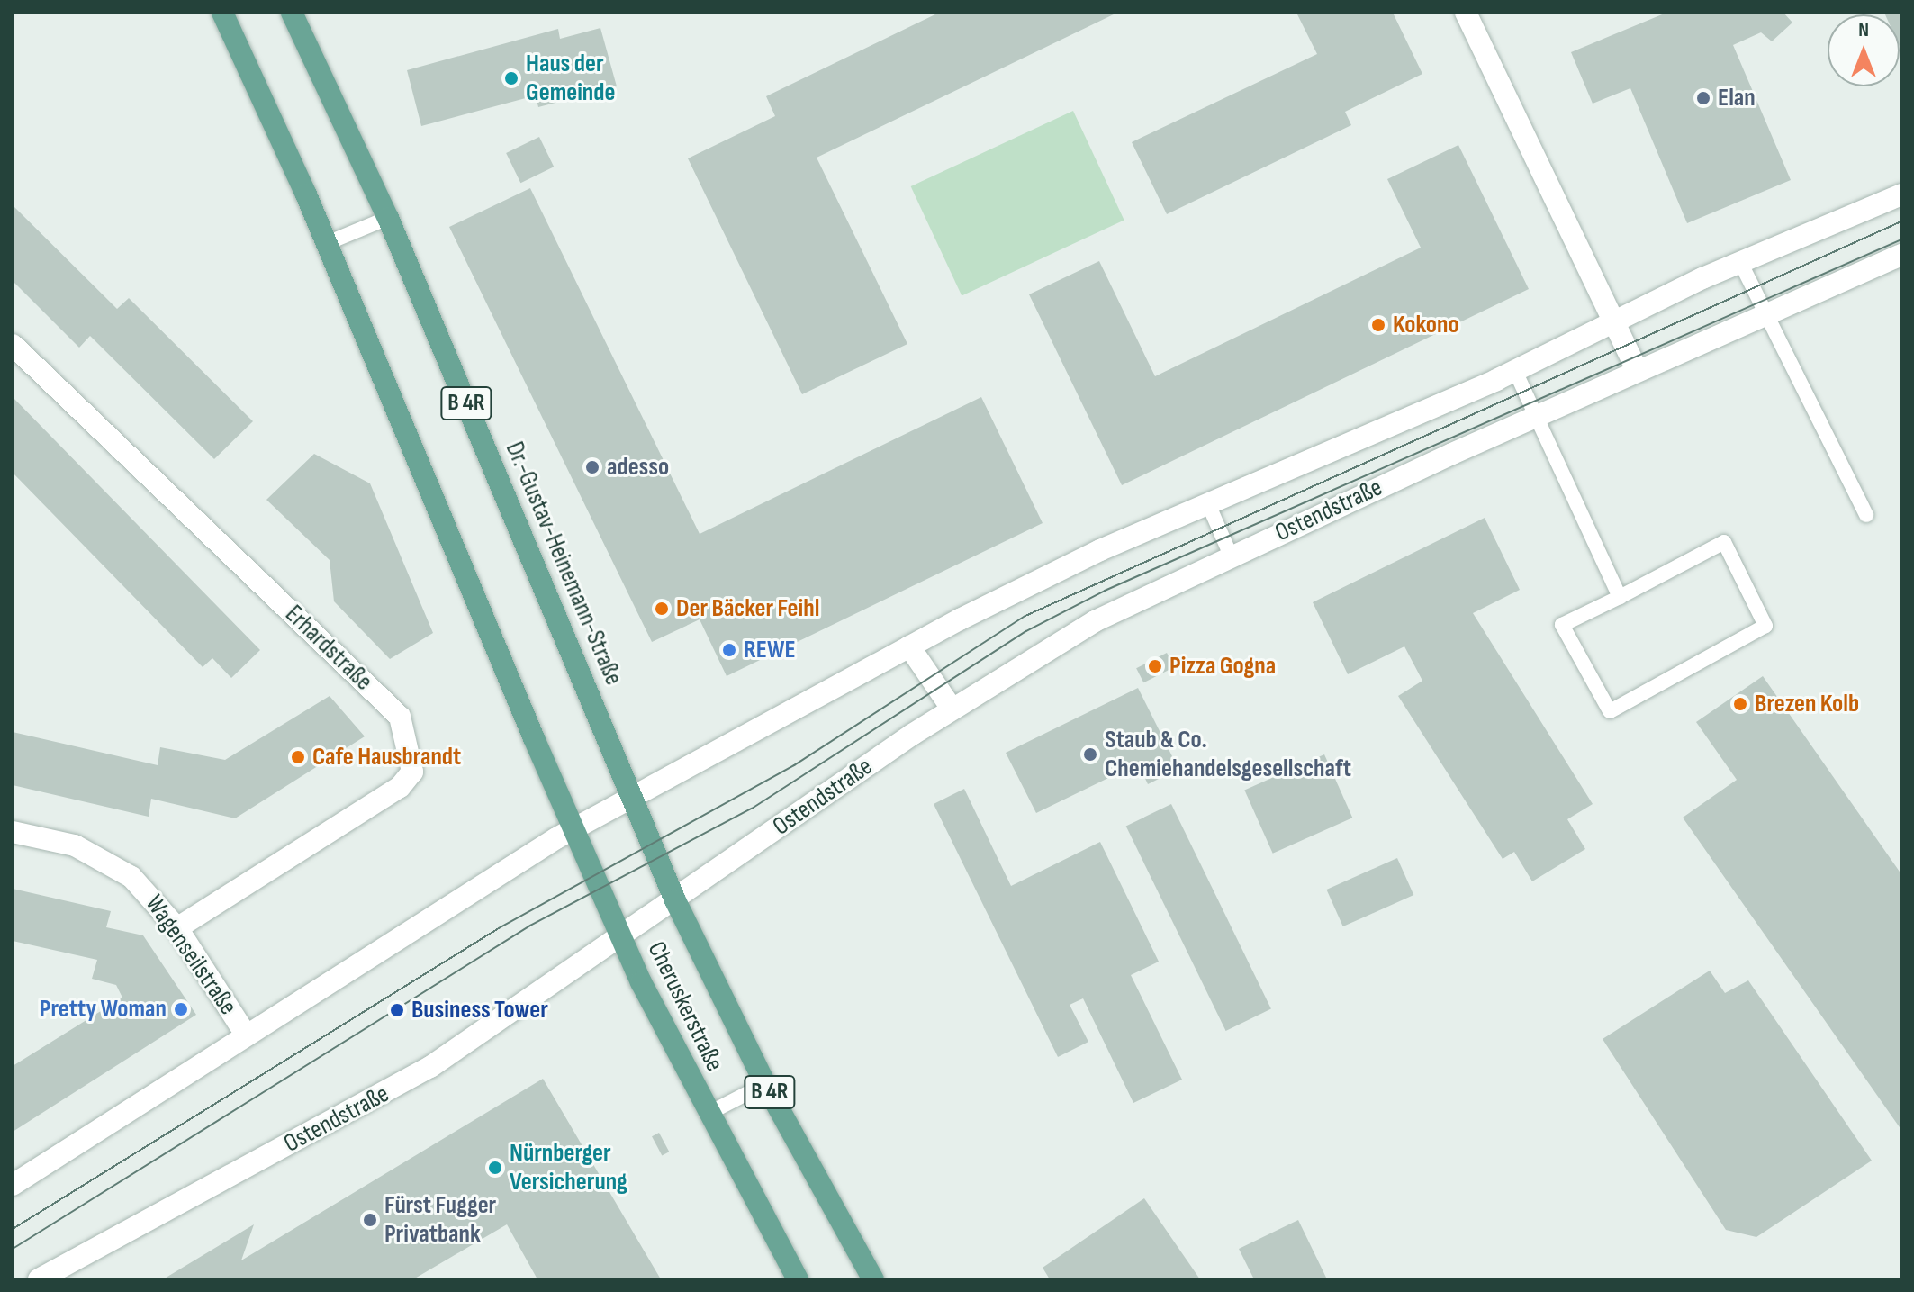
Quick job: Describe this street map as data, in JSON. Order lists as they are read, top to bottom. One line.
{"streets":{"main road":["B 4R","Ostendstraße","Dr.-Gustav-Heinemann-Straße","Erhardstraße","Wagenseilstraße","Cheruskerstraße"]},"crossings":[["B 4R","Ostendstraße"],["B 4R","Cheruskerstraße"],["Ostendstraße","Dr.-Gustav-Heinemann-Straße"],["Ostendstraße","Wagenseilstraße"],["Ostendstraße","Cheruskerstraße"],["Dr.-Gustav-Heinemann-Straße","Cheruskerstraße"],["Erhardstraße","Wagenseilstraße"]],"places":["Haus der Gemeinde","Elan","Kokono","adesso","Der Bäcker Feihl","REWE","Pizza Gogna","Brezen Kolb","Staub & Co. Chemiehandelsgesellschaft","Cafe Hausbrandt","Pretty Woman","Business Tower","Nürnberger Versicherung","Fürst Fugger Privatbank"],"north":"top"}
